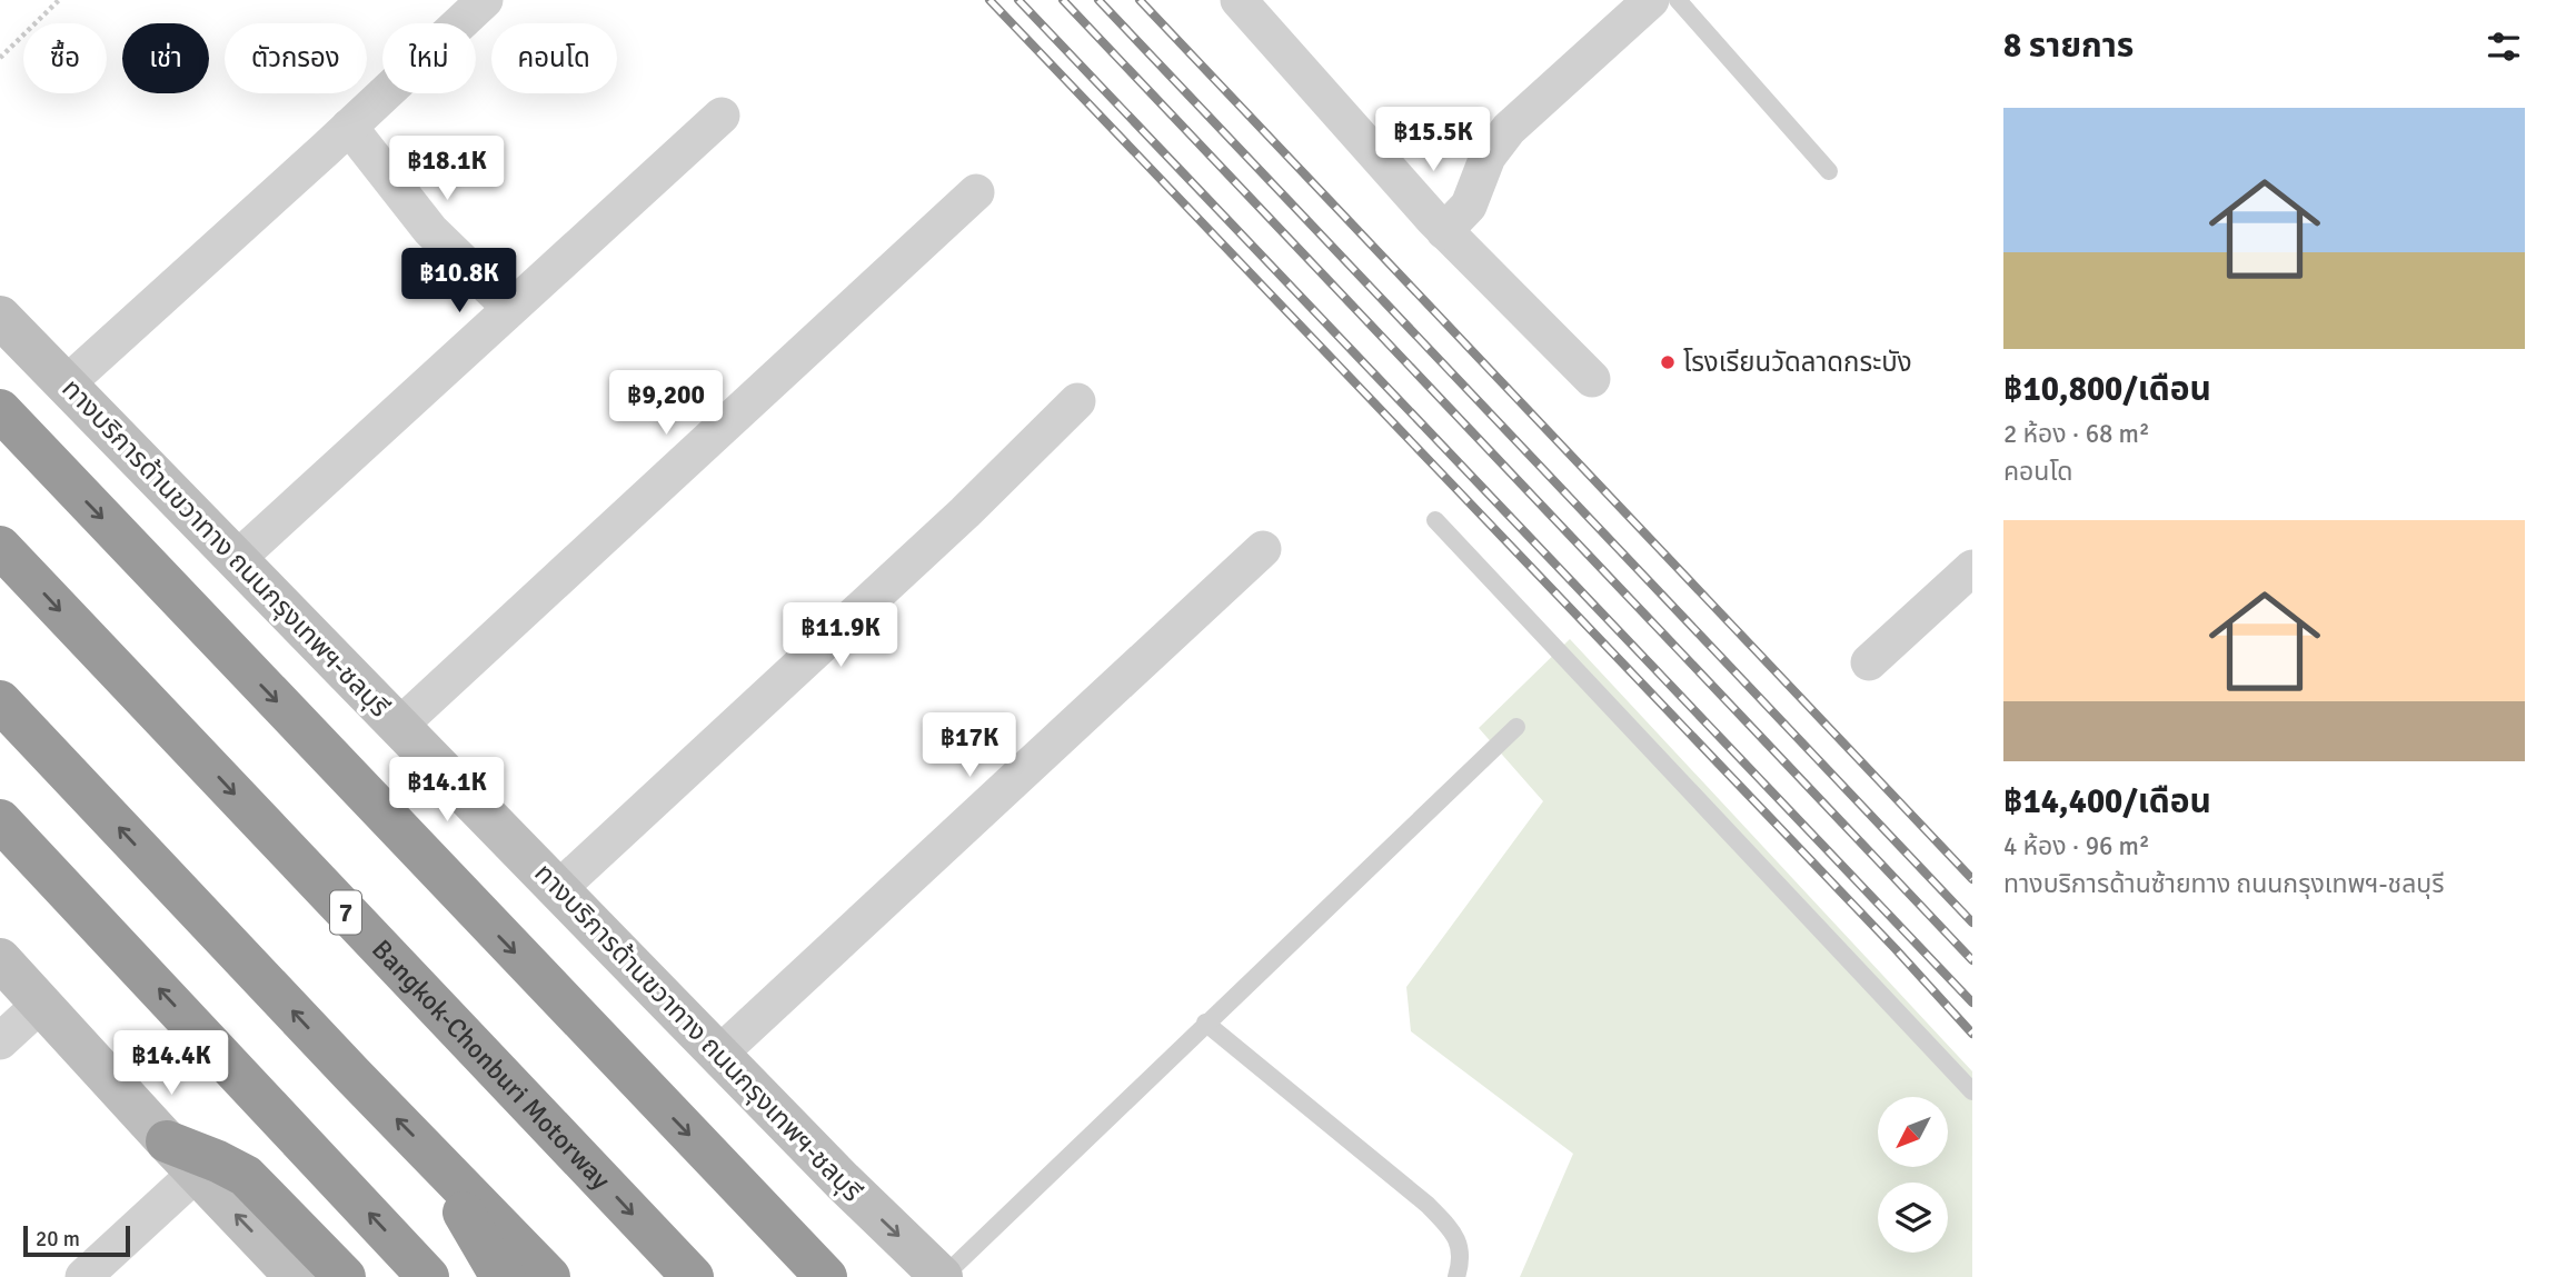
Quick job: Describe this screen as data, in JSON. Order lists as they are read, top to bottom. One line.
{"streets":{"highway":["7","Bangkok-Chonburi Motorway"],"main road":["ทางบริการด้านขวาทาง ถนนกรุงเทพฯ-ชลบุรี"]},"places":["โรงเรียนวัดลาดกระบัง"],"scale_bar":"20 m","north":"bottom left","page":{"heading":"8 รายการ","chip":["ซื้อ","เช่า","ตัวกรอง","ใหม่","คอนโด"],"list":[{"name":"฿10,800/เดือน","note":"2 ห้อง · 68 m² · คอนโด"},{"name":"฿14,400/เดือน","note":"4 ห้อง · 96 m² · ทางบริการด้านซ้ายทาง ถนนกรุงเทพฯ-ชลบุรี"}],"price":["฿15.5K","฿18.1K","฿10.8K","฿9,200","฿11.9K","฿17K","฿14.1K","฿14.4K"],"scale":"20 m"}}
